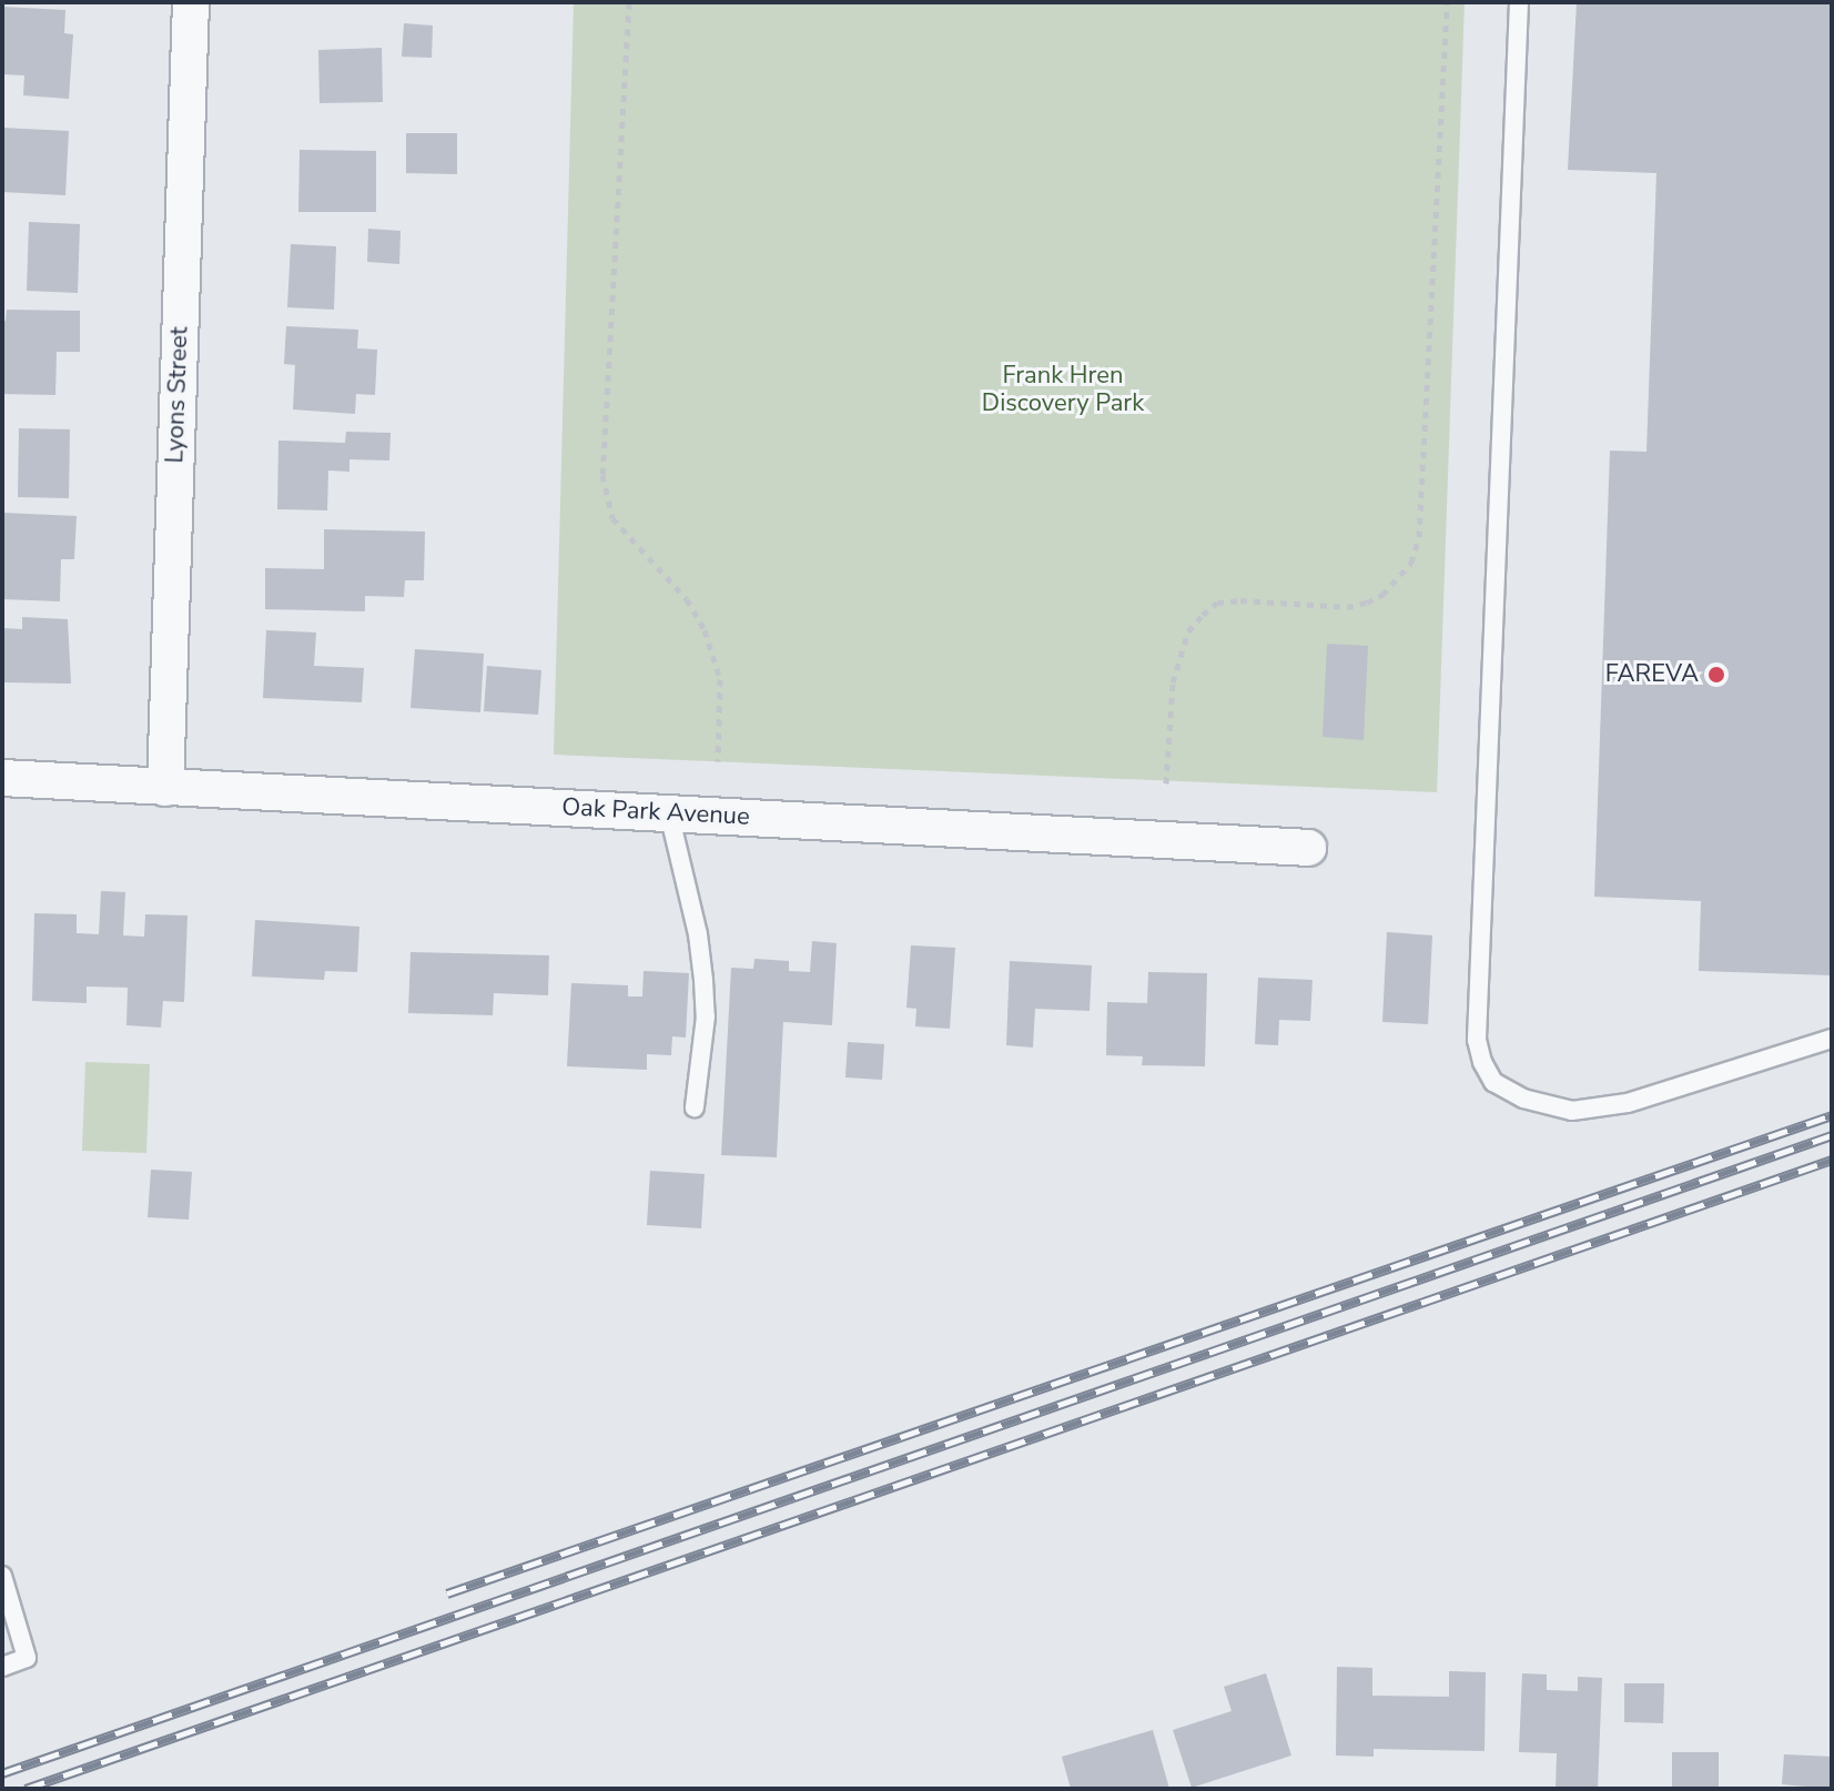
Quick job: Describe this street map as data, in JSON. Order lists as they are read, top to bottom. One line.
{"streets":{"street":["Lyons Street","Oak Park Avenue"]},"crossings":[["Lyons Street","Oak Park Avenue"]],"parks":["Frank Hren Discovery Park"],"places":["FAREVA"]}
